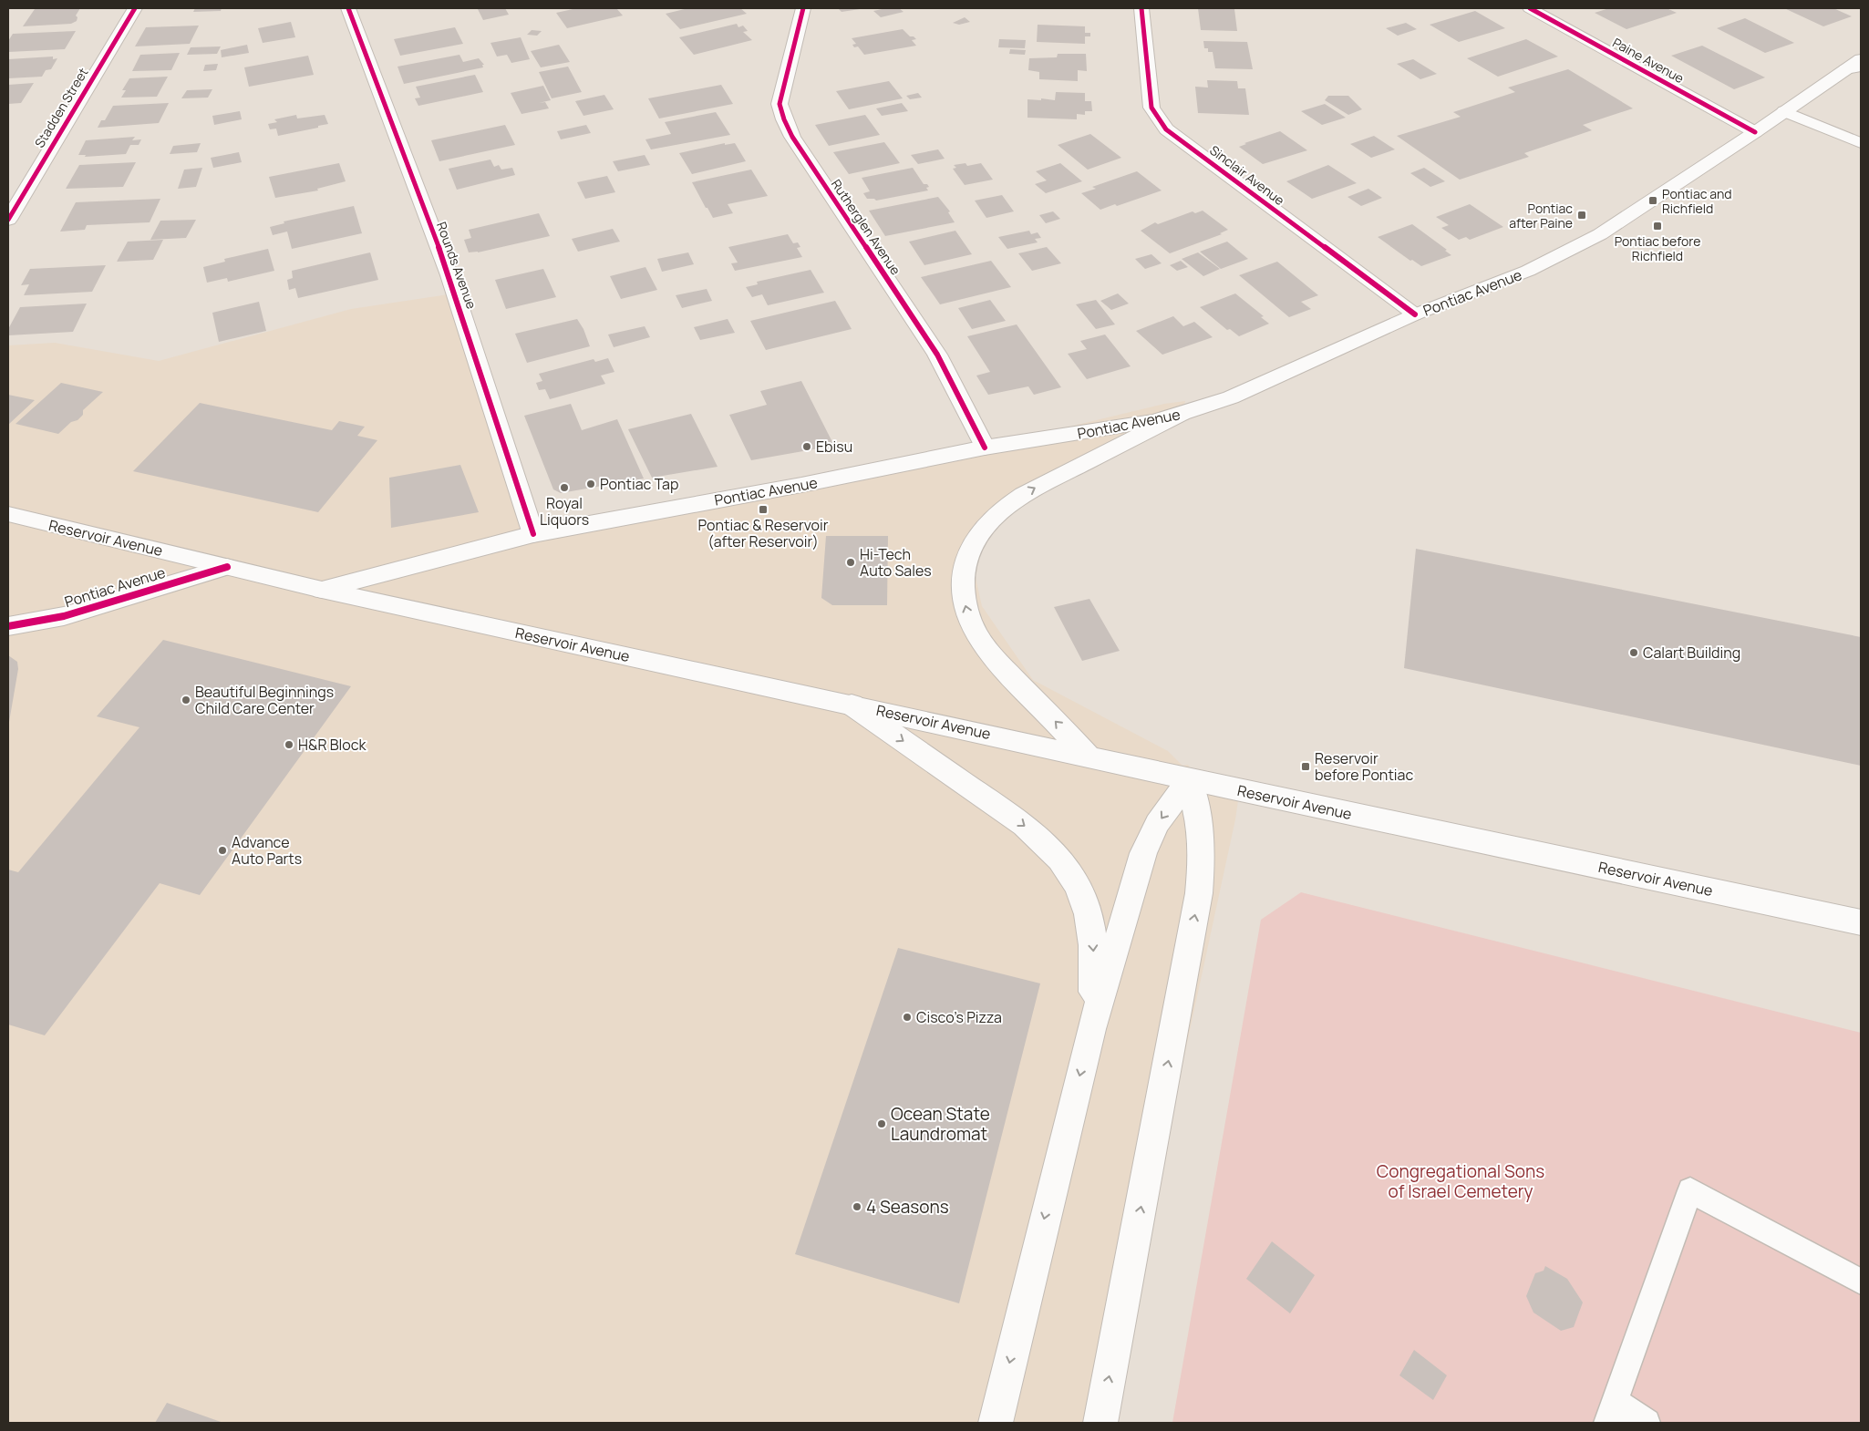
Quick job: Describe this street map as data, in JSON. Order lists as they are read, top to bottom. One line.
{"streets":{"main road":["Paine Avenue","Stadden Street","Sinclair Avenue","Rutherglen Avenue","Rounds Avenue","Pontiac Avenue","Reservoir Avenue"]},"crossings":[["Paine Avenue","Pontiac Avenue"],["Sinclair Avenue","Pontiac Avenue"],["Rutherglen Avenue","Pontiac Avenue"],["Rounds Avenue","Pontiac Avenue"],["Pontiac Avenue","Reservoir Avenue"]],"parks":["Congregational Sons of Israel Cemetery"],"places":{"transit":["Pontiac and Richfield","Pontiac after Paine","Pontiac before Richfield","Pontiac & Reservoir (after Reservoir)","Reservoir before Pontiac"],"other":["Ebisu","Pontiac Tap","Royal Liquors","Hi-Tech Auto Sales","Calart Building","Beautiful Beginnings Child Care Center","H&R Block","Advance Auto Parts","Cisco's Pizza","Ocean State Laundromat","4 Seasons"]}}
